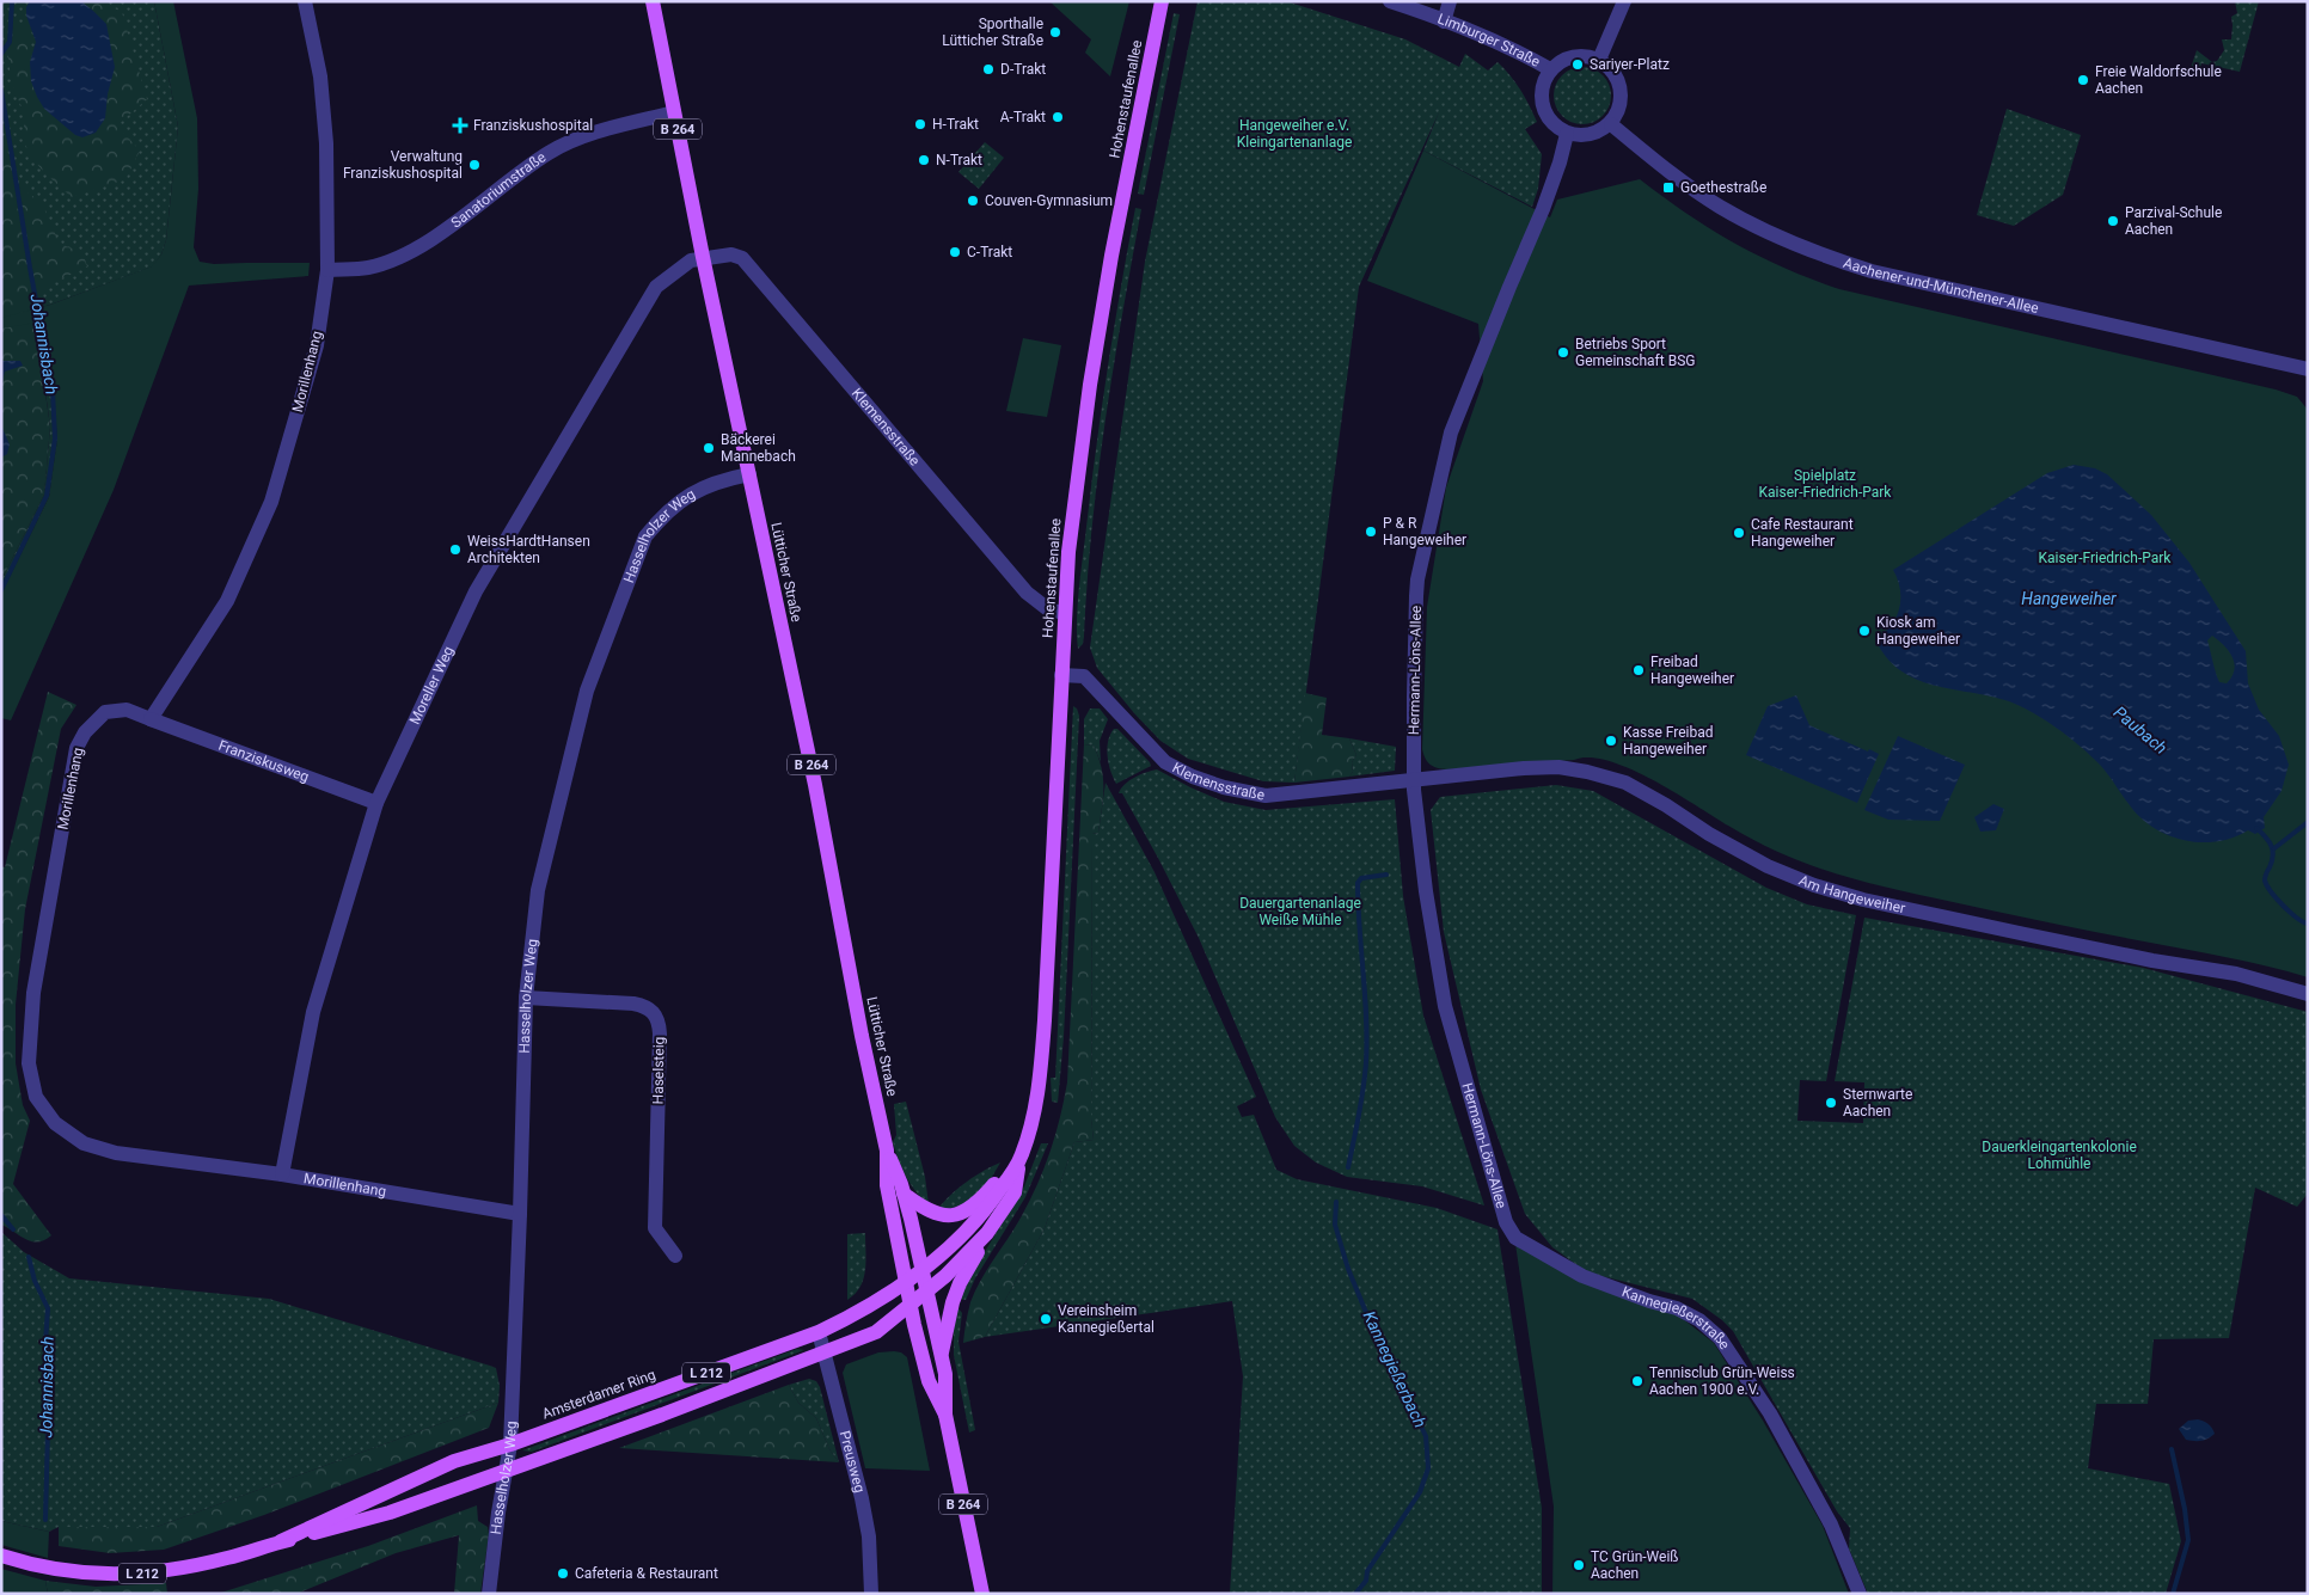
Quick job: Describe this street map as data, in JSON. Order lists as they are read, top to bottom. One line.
{"streets":{"main road":["Hohenstaufenallee","B 264","Lütticher Straße","L 212","Amsterdamer Ring"],"street":["Limburger Straße","Sanatoriumstraße","Aachener-und-Münchener-Allee","Morillenhang","Klemensstraße","Hasselholzer Weg","Hermann-Löns-Allee","Moreller Weg","Franziskusweg","Am Hangeweiher","Haselsteig","Kannegießerstraße","Preusweg"]},"crossings":[["Limburger Straße","Aachener-und-Münchener-Allee"],["Limburger Straße","Hermann-Löns-Allee"],["Hohenstaufenallee","Klemensstraße"],["Hohenstaufenallee","Lütticher Straße"],["Hohenstaufenallee","Amsterdamer Ring"],["Sanatoriumstraße","Morillenhang"],["Sanatoriumstraße","Lütticher Straße"],["Aachener-und-Münchener-Allee","Hermann-Löns-Allee"],["Morillenhang","Hasselholzer Weg"],["Morillenhang","Moreller Weg"],["Morillenhang","Franziskusweg"],["Klemensstraße","Lütticher Straße"],["Klemensstraße","Hermann-Löns-Allee"],["Klemensstraße","Moreller Weg"],["Klemensstraße","Am Hangeweiher"],["Hasselholzer Weg","Lütticher Straße"],["Hasselholzer Weg","Haselsteig"],["Hasselholzer Weg","Amsterdamer Ring"],["Lütticher Straße","Moreller Weg"],["Lütticher Straße","Amsterdamer Ring"],["Hermann-Löns-Allee","Am Hangeweiher"],["Hermann-Löns-Allee","Kannegießerstraße"],["Moreller Weg","Franziskusweg"],["Amsterdamer Ring","Preusweg"]],"water":["Johannisbach","Hangeweiher","Paubach","Kannegießerbach"],"parks":["Hangeweiher e.V. Kleingartenanlage","Spielplatz Kaiser-Friedrich-Park","Kaiser-Friedrich-Park","Dauergartenanlage Weiße Mühle","Dauerkleingartenkolonie Lohmühle"],"places":{"other":["Sporthalle Lütticher Straße","Sariyer-Platz","D-Trakt","Freie Waldorfschule Aachen","A-Trakt","H-Trakt","N-Trakt","Verwaltung Franziskushospital","Couven-Gymnasium","Parzival-Schule Aachen","C-Trakt","Betriebs Sport Gemeinschaft BSG","Bäckerei Mannebach","P & R Hangeweiher","Cafe Restaurant Hangeweiher","WeissHardtHansen Architekten","Kiosk am Hangeweiher","Freibad Hangeweiher","Kasse Freibad Hangeweiher","Sternwarte Aachen","Vereinsheim Kannegießertal","Tennisclub Grün-Weiss Aachen 1900 e.V.","TC Grün-Weiß Aachen","Cafeteria & Restaurant"],"health":["Franziskushospital"],"transit":["Goethestraße"]}}
